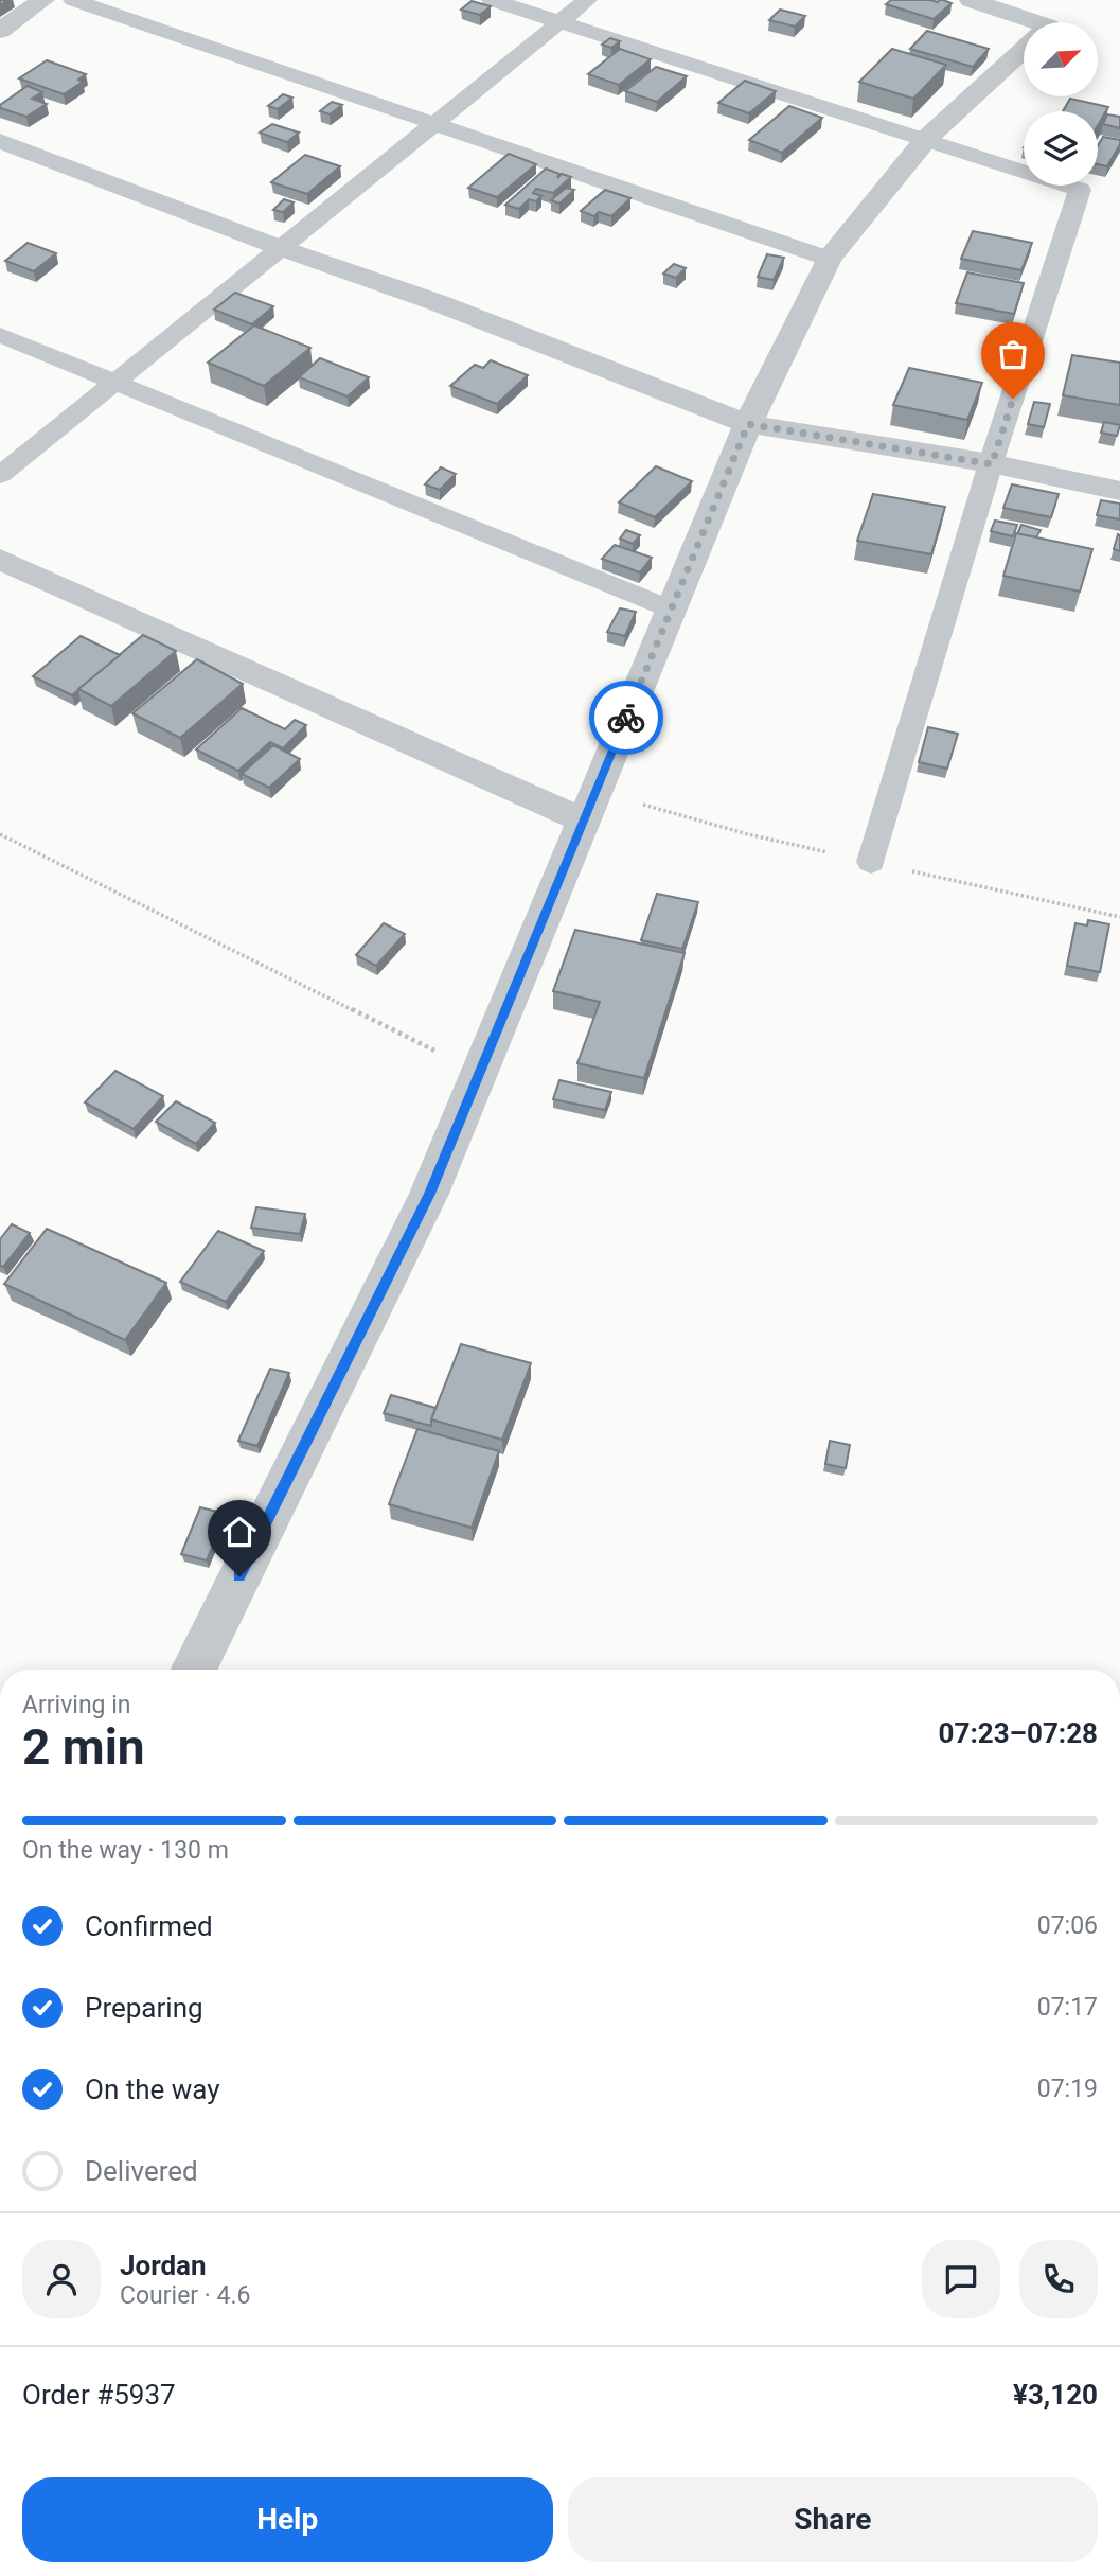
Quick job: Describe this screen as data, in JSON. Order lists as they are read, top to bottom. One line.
{"north":"top right","page":{"heading":["2 min","Arriving in","07:23–07:28"],"panel":["Jordan","Courier · 4.6","Order #5937","¥3,120"],"bar":"On the way · 130 m","list":[["Confirmed","07:06"],["Preparing","07:17"],["On the way","07:19"],"Delivered"],"buttons":["Help","Share"]}}
